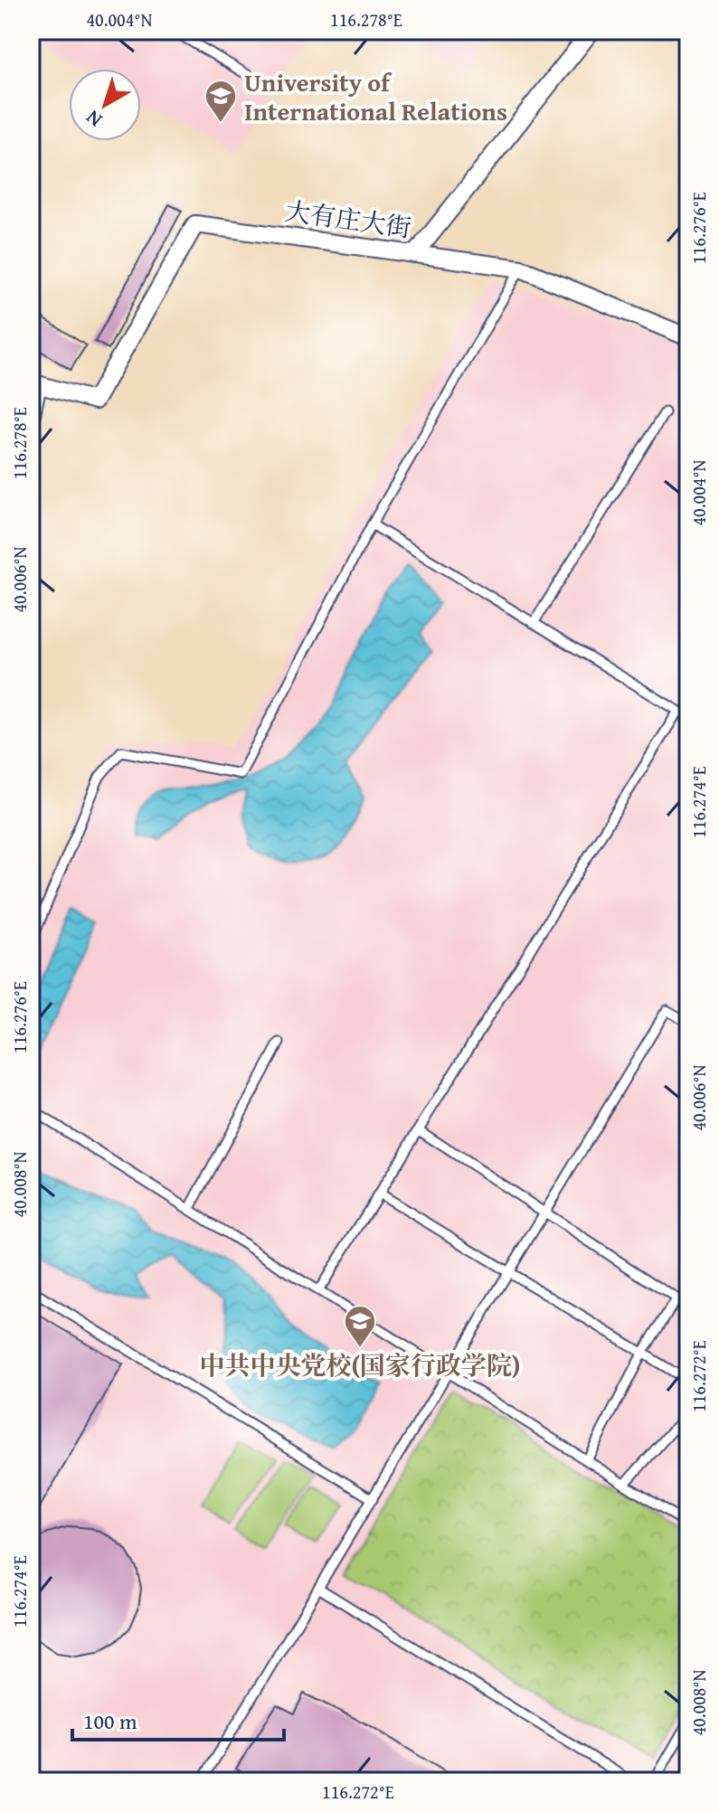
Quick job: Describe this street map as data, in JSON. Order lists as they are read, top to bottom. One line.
{"streets":{"street":["大有庄大街"]},"places":{"school or university":["University of International Relations","中共中央党校(国家行政学院)"]},"scale_bar":"100 m","north":"bottom left","coordinates":["40.004°N","116.278°E","116.276°E","40.006°N","116.274°E","40.008°N","116.272°E"]}
